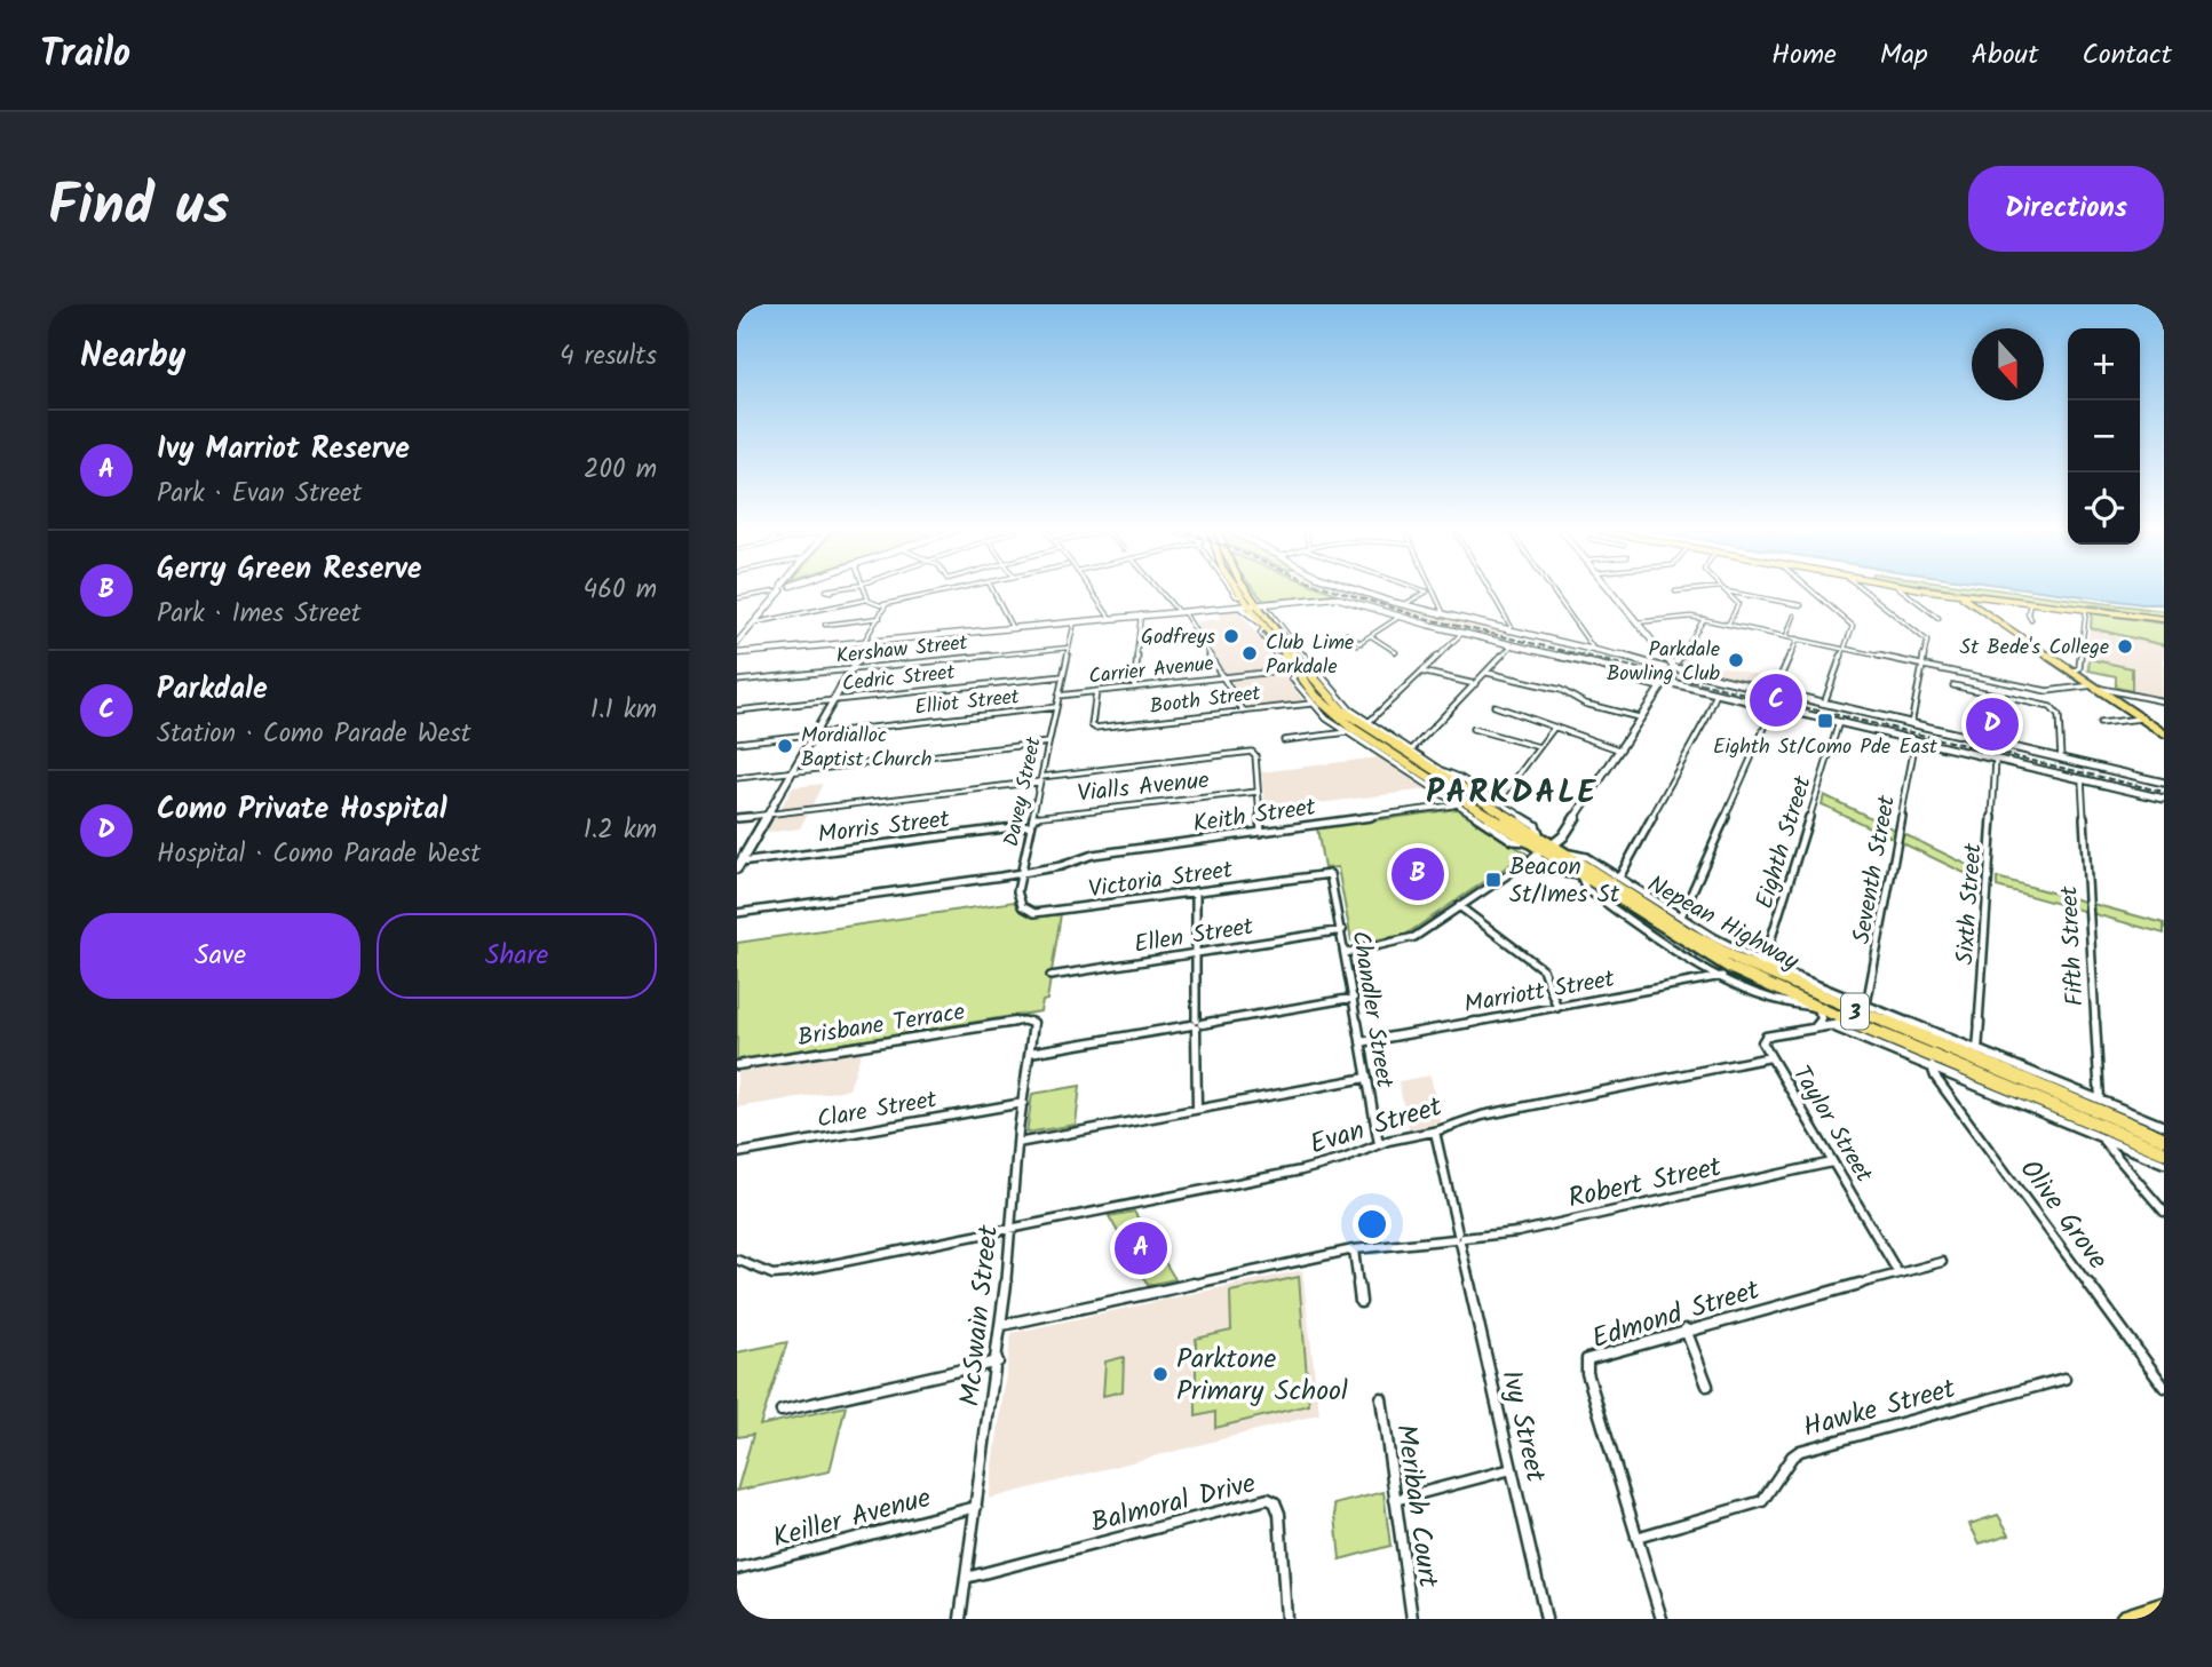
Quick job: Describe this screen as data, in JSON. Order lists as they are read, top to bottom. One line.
{"streets":{"highway":["Nepean Highway","3"],"street":["Kershaw Street","Carrier Avenue","Cedric Street","Booth Street","Elliot Street","Vialls Avenue","Davey Street","Keith Street","Morris Street","Eighth Street","Seventh Street","Victoria Street","Sixth Street","Ellen Street","Fifth Street","Marriott Street","Chandler Street","Brisbane Terrace","Clare Street","Taylor Street","Evan Street","Robert Street","Olive Grove","Edmond Street","McSwain Street","Hawke Street","Ivy Street","Balmoral Drive","Meribah Court","Keiller Avenue"]},"crossings":[["Kershaw Street","Davey Street"],["Carrier Avenue","Booth Street"],["Carrier Avenue","Davey Street"],["Carrier Avenue","Nepean Highway"],["Cedric Street","Davey Street"],["Booth Street","Nepean Highway"],["Elliot Street","Davey Street"],["Vialls Avenue","Davey Street"],["Davey Street","Keith Street"],["Davey Street","Morris Street"],["Davey Street","Victoria Street"],["Keith Street","Victoria Street"],["Keith Street","Nepean Highway"],["Eighth Street","Nepean Highway"],["Victoria Street","Chandler Street"],["Nepean Highway","Fifth Street"],["Nepean Highway","Taylor Street"],["Ellen Street","Chandler Street"],["Marriott Street","Chandler Street"],["Chandler Street","Evan Street"],["Brisbane Terrace","McSwain Street"],["Clare Street","McSwain Street"],["Taylor Street","Evan Street"],["Taylor Street","Robert Street"],["Taylor Street","Edmond Street"],["Evan Street","McSwain Street"],["Evan Street","Ivy Street"],["Robert Street","McSwain Street"],["Robert Street","Ivy Street"],["Edmond Street","Hawke Street"],["McSwain Street","Balmoral Drive"],["McSwain Street","Keiller Avenue"]],"districts":["PARKDALE"],"places":{"other":["Godfreys","St Bede's College","Club Lime Parkdale","Parkdale Bowling Club","Mordialloc Baptist Church","Parktone Primary School"],"transit":["Eighth St/Como Pde East","Beacon St/Imes St"]},"north":"bottom","page":{"header":"Trailo","nav":["Home","Map","About","Contact"],"title":"Find us","buttons":["Directions",["Save","Share"]],"heading":["Nearby","4 results"],"map_buttons":["+","−"],"list":[{"mark":"A","name":"Ivy Marriot Reserve","note":"Park · Evan Street","value":"200 m"},{"mark":"B","name":"Gerry Green Reserve","note":"Park · Imes Street","value":"460 m"},{"mark":"C","name":"Parkdale","note":"Station · Como Parade West","value":"1.1 km"},{"mark":"D","name":"Como Private Hospital","note":"Hospital · Como Parade West","value":"1.2 km"}],"pins":["C","D","B","A"]}}
